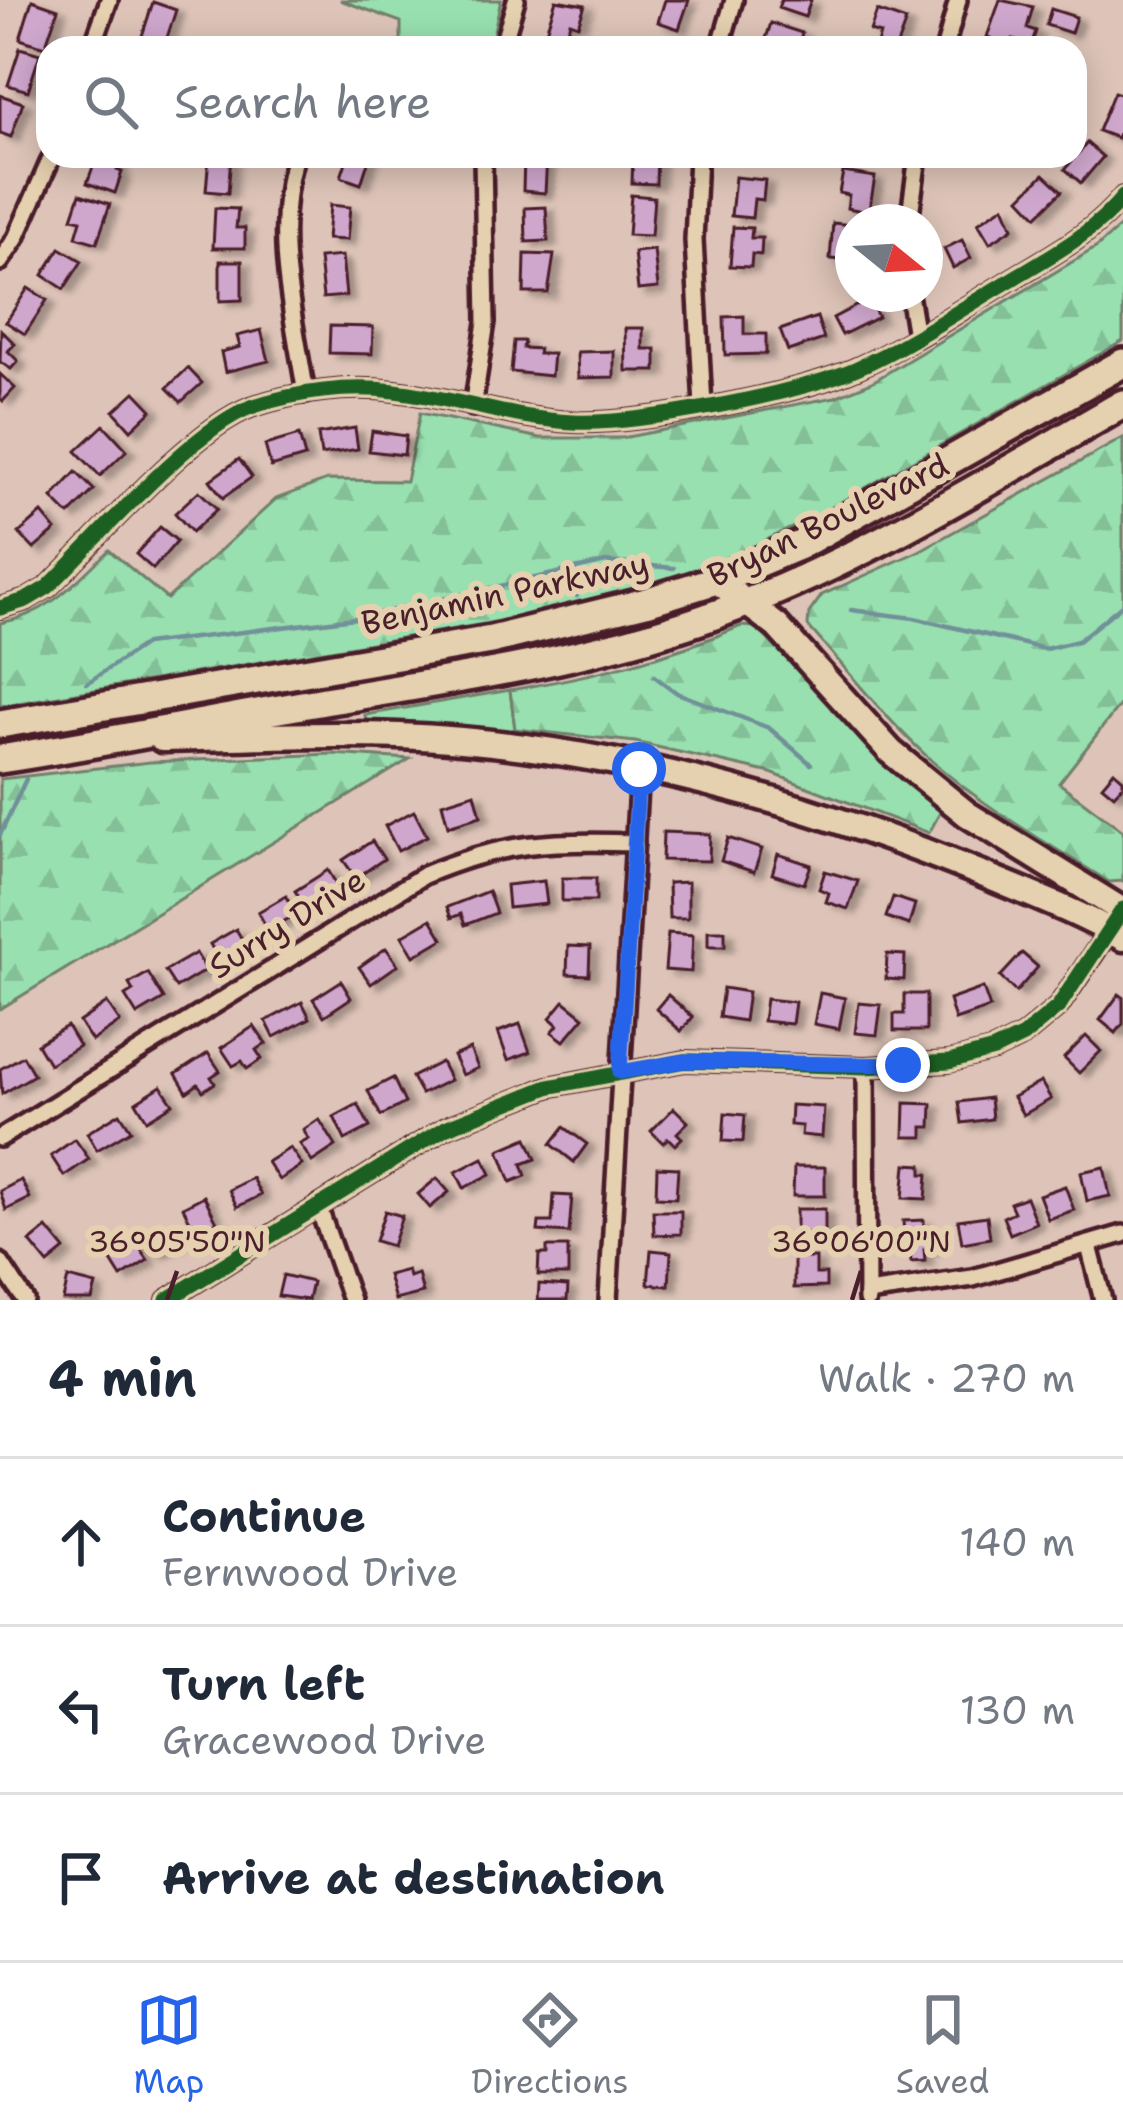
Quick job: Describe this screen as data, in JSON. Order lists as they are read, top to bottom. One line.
{"streets":{"highway":["Bryan Boulevard","Benjamin Parkway"],"street":["Surry Drive"]},"crossings":[["Bryan Boulevard","Benjamin Parkway"]],"north":"right","page":{"search":"Search here","heading":["4 min","Walk · 270 m"],"list":[["Continue","Fernwood Drive","140 m"],["Turn left","Gracewood Drive","130 m"],"Arrive at destination"],"nav":["Map","Directions","Saved"]},"coordinates":["36°05'50\"N","36°06'00\"N"]}
